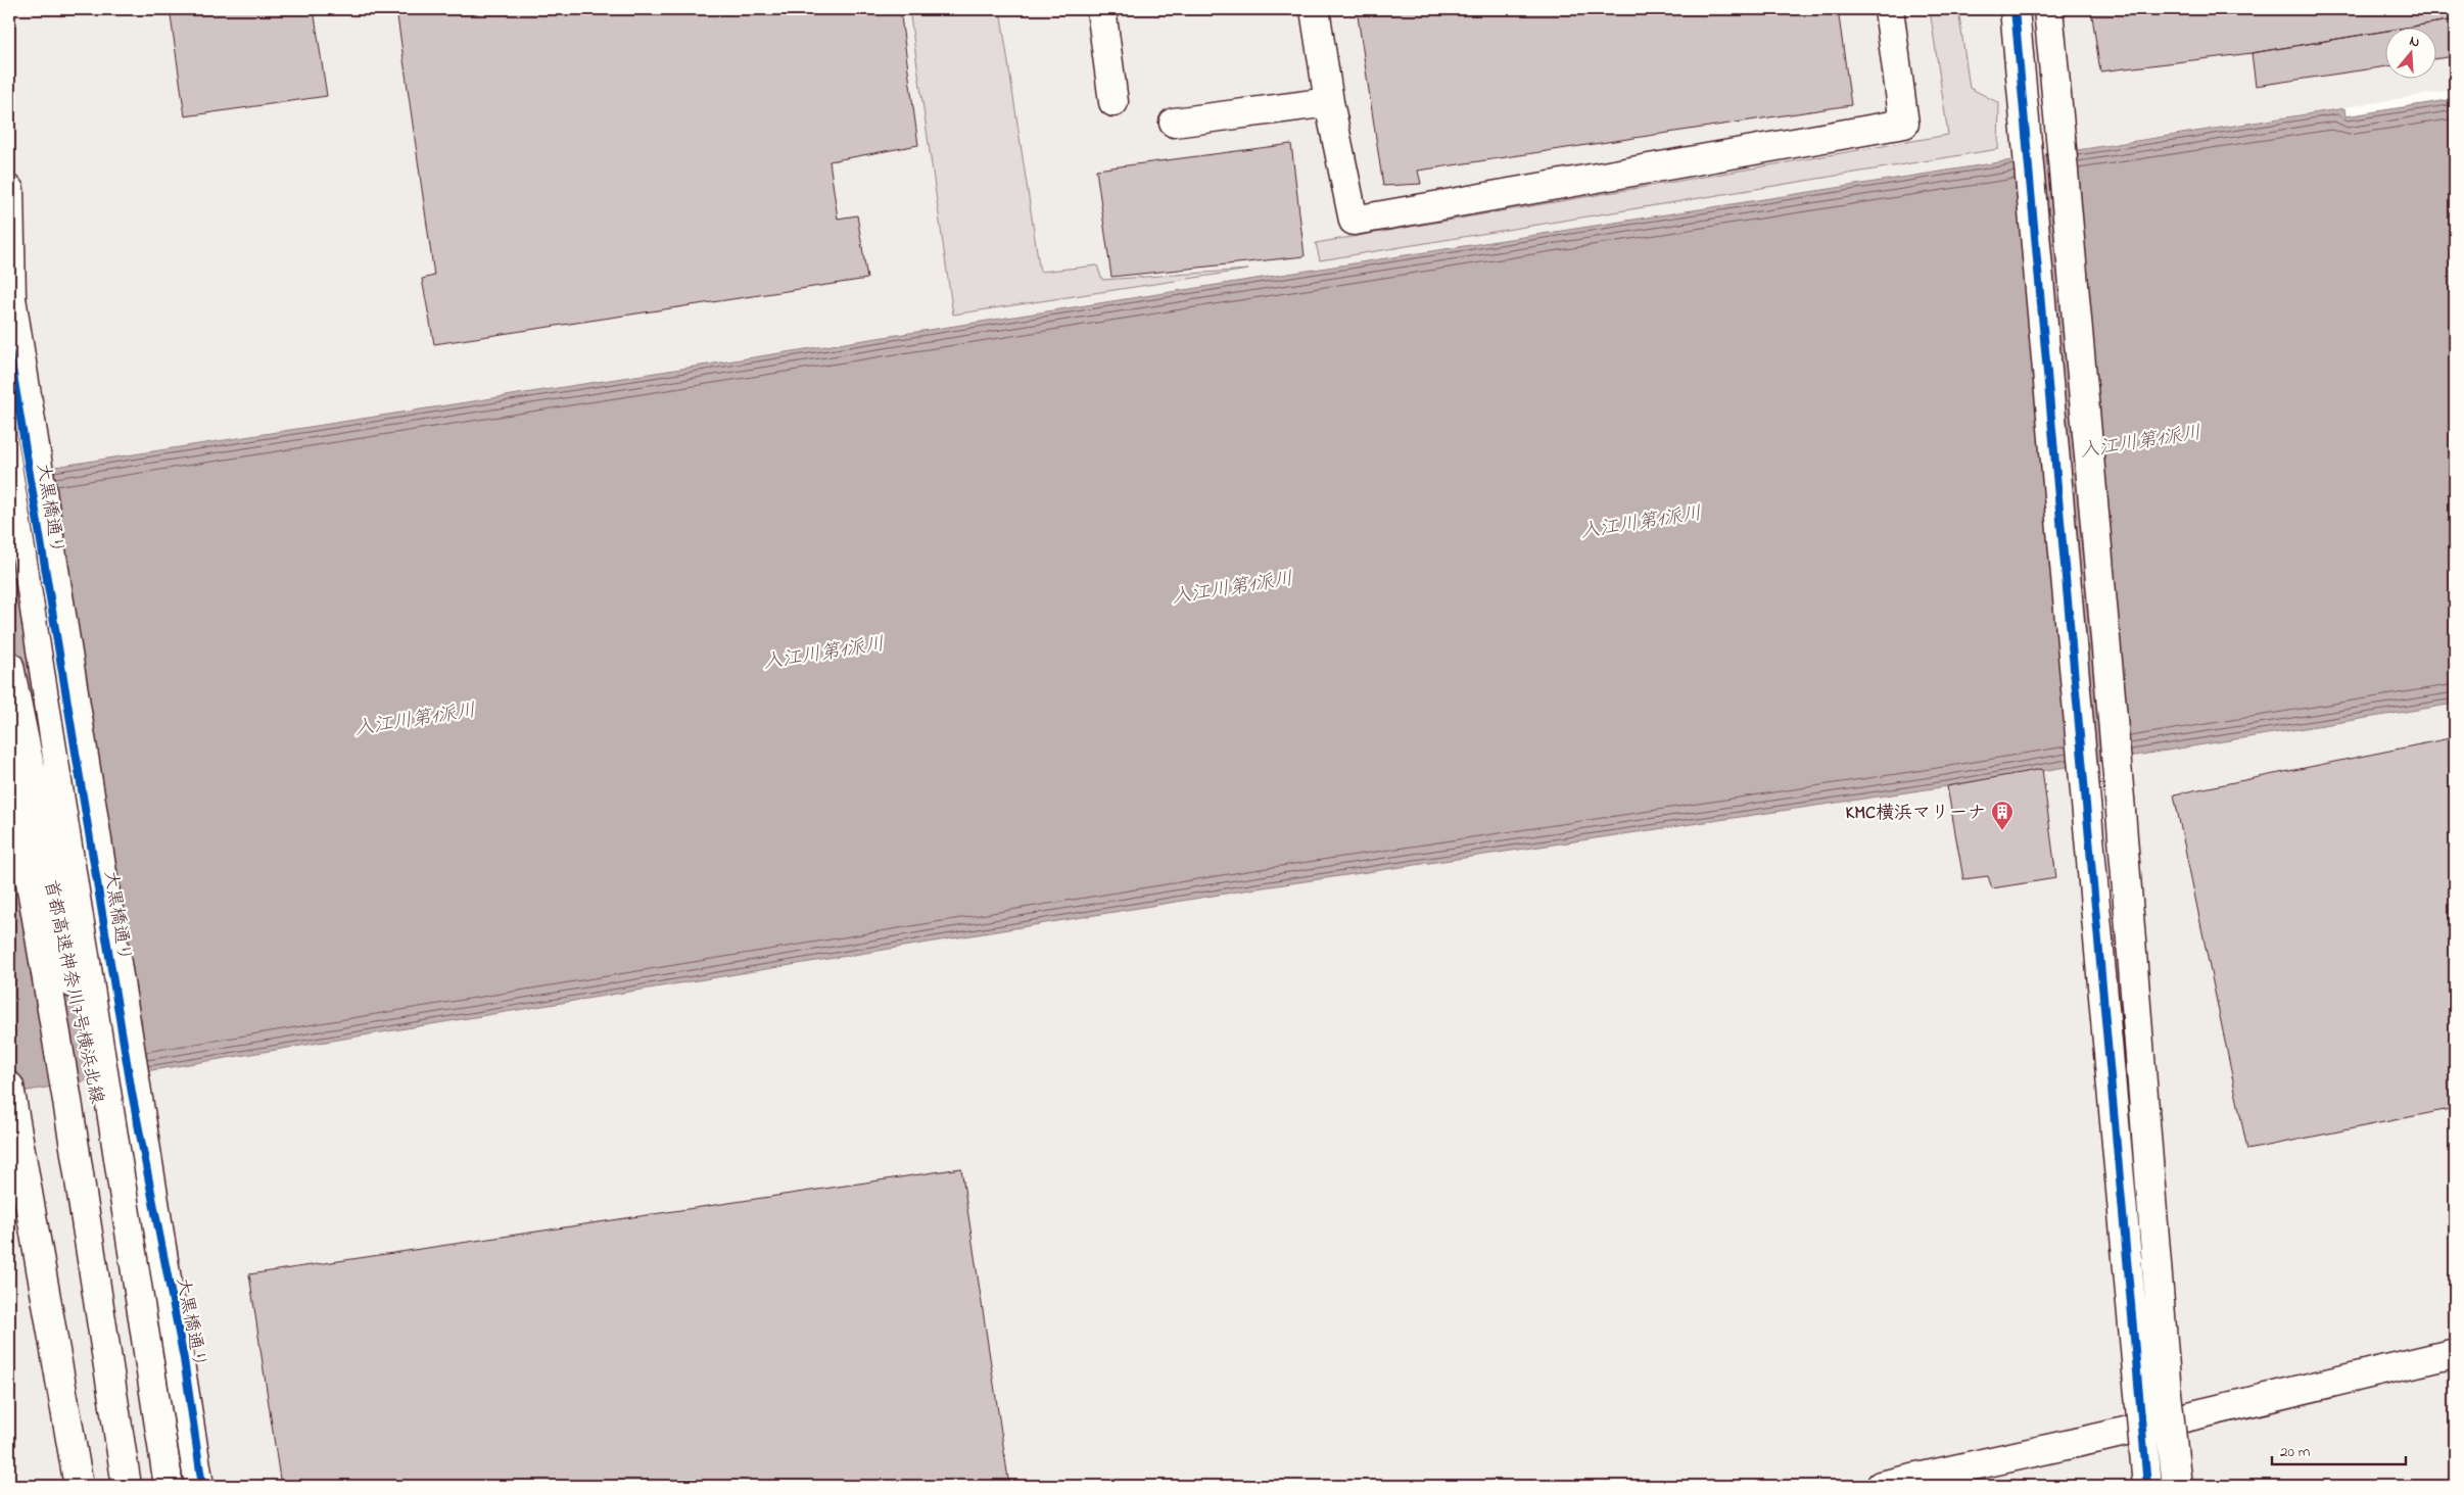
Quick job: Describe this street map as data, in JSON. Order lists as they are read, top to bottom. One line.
{"streets":{"main road":["大黒橋通り","首都高速神奈川7号横浜北線"]},"water":["入江川第1派川"],"places":{"building":["KMC横浜マリーナ"]},"scale_bar":"20 m","north":"top"}
